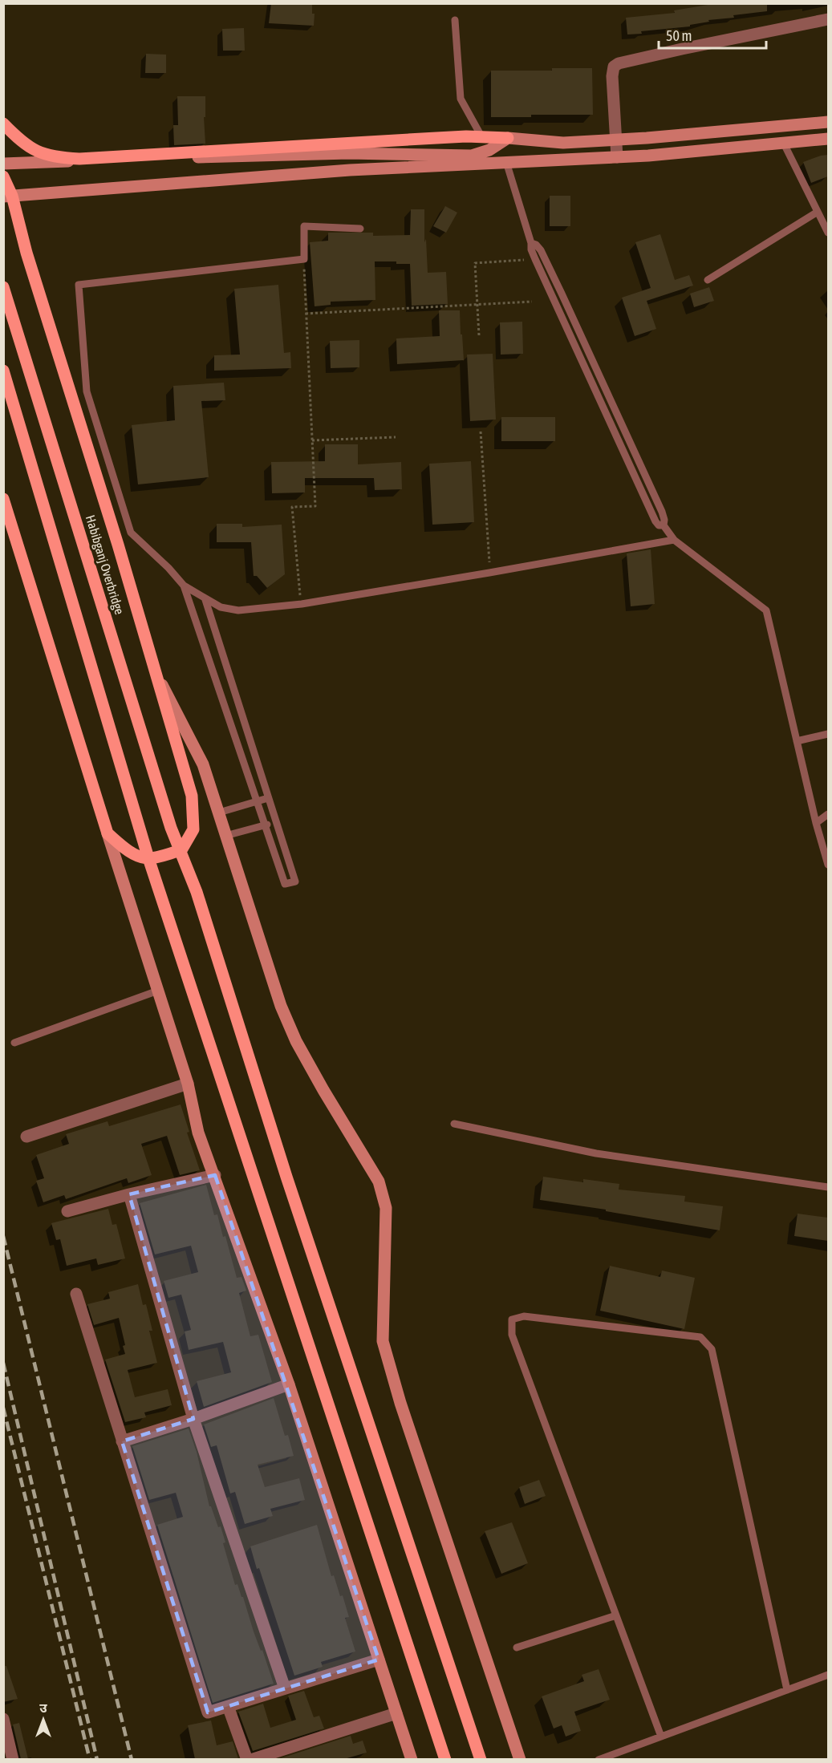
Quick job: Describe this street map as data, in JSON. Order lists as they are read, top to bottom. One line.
{"streets":{"main road":["Habibganj Overbridge"]},"scale_bar":"50 m","north":"top"}
